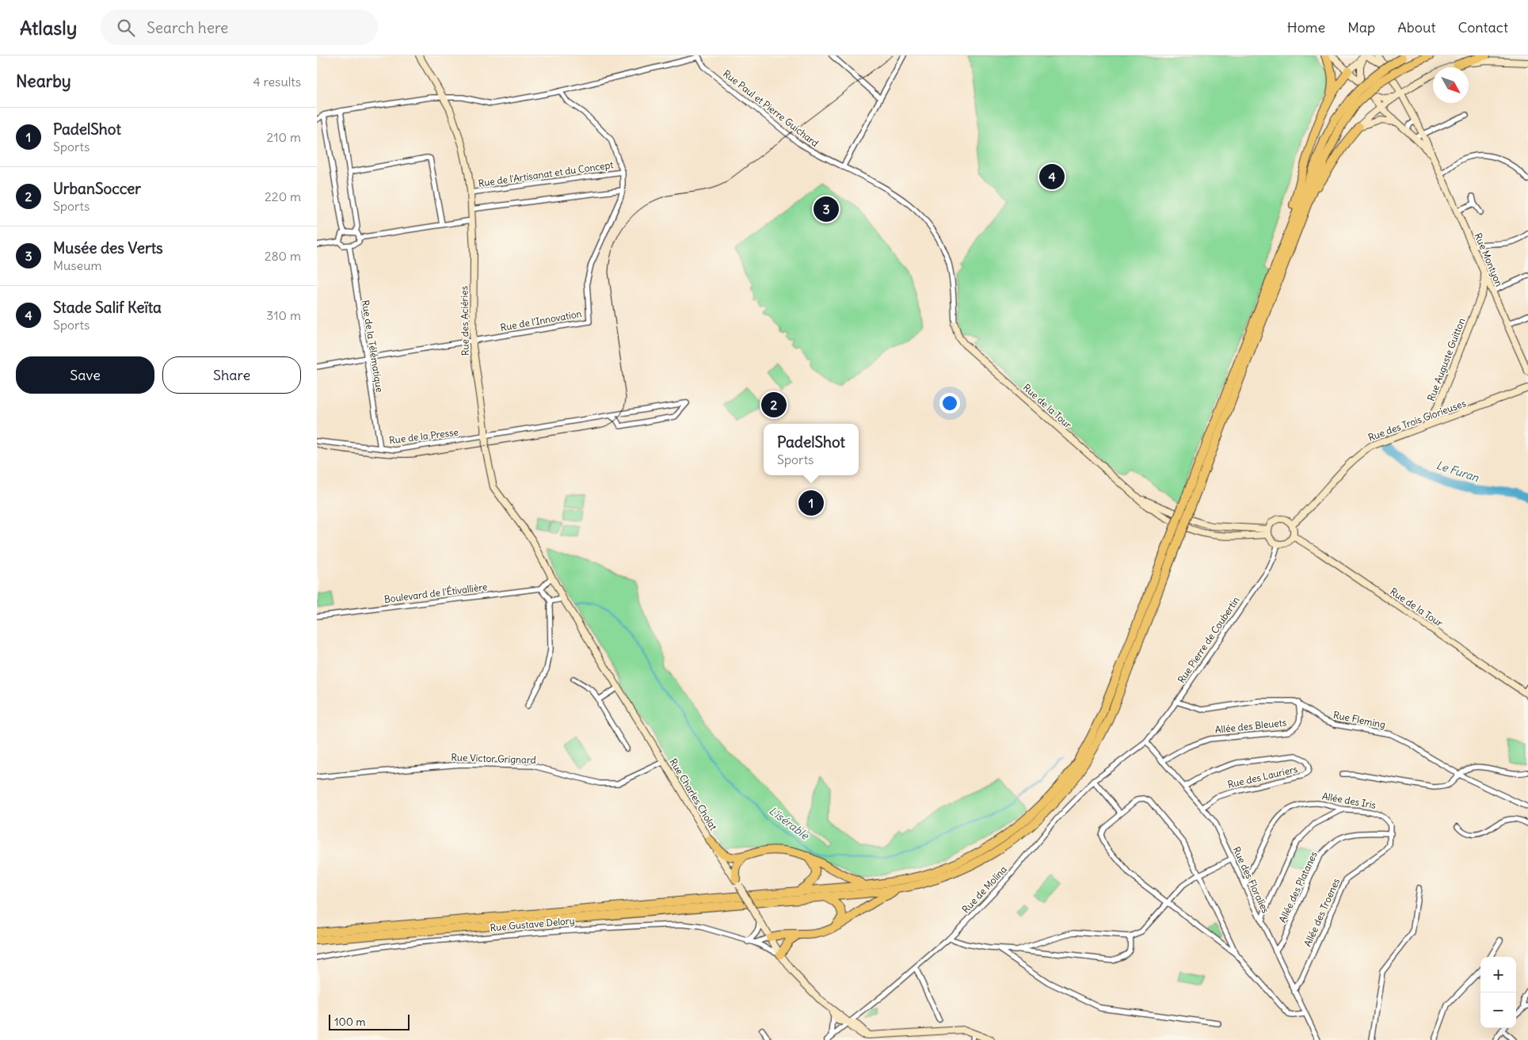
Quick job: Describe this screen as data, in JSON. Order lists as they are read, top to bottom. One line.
{"streets":{"street":["Rue Paul et Pierre Guichard","Rue de l'Artisanat et du Concept","Rue Montyon","Rue des Aciéries","Rue de l'Innovation","Rue de la Télématique","Rue Auguste Guitton","Rue de la Tour","Rue des Trois Glorieuses","Rue de la Presse","Boulevard de l'Étivallière","Rue Pierre de Coubertin","Rue Fleming","Allée des Bleuets","Rue Victor Grignard","Rue des Lauriers","Rue Charles Cholat","Allée des Iris","Rue des Floralies","Allée des Platanes","Rue de Molina","Allée des Troenes","Rue Gustave Delory"]},"crossings":[["Rue Paul et Pierre Guichard","Rue de la Tour"],["Rue de l'Artisanat et du Concept","Rue des Aciéries"],["Rue de l'Artisanat et du Concept","Rue de l'Innovation"],["Rue Montyon","Rue Auguste Guitton"],["Rue des Aciéries","Rue de l'Innovation"],["Rue des Aciéries","Rue de la Presse"],["Rue des Aciéries","Rue Charles Cholat"],["Rue de la Télématique","Rue de la Presse"],["Rue Auguste Guitton","Rue des Trois Glorieuses"],["Rue de la Tour","Rue des Trois Glorieuses"],["Rue de la Tour","Rue Pierre de Coubertin"],["Rue des Trois Glorieuses","Rue Pierre de Coubertin"],["Rue Pierre de Coubertin","Rue des Floralies"],["Rue Pierre de Coubertin","Rue de Molina"],["Rue Fleming","Allée des Bleuets"],["Allée des Bleuets","Rue des Floralies"],["Rue Victor Grignard","Rue Charles Cholat"],["Rue des Lauriers","Rue des Floralies"],["Rue Charles Cholat","Rue de Molina"],["Rue Charles Cholat","Rue Gustave Delory"],["Allée des Iris","Rue des Floralies"],["Allée des Iris","Allée des Platanes"],["Allée des Iris","Allée des Troenes"],["Rue des Floralies","Allée des Platanes"],["Rue des Floralies","Rue de Molina"],["Rue des Floralies","Allée des Troenes"],["Allée des Platanes","Allée des Troenes"]],"water":["Le Furan","L'isérable"],"scale_bar":"100 m","north":"bottom right","page":{"header":"Atlasly","search":"Search here","nav":["Home","Map","About","Contact"],"heading":["Nearby","4 results"],"list":[{"mark":"1","name":"PadelShot","note":"Sports","value":"210 m"},{"mark":"2","name":"UrbanSoccer","note":"Sports","value":"220 m"},{"mark":"3","name":"Musée des Verts","note":"Museum","value":"280 m"},{"mark":"4","name":"Stade Salif Keïta","note":"Sports","value":"310 m"}],"pins":["4","3","2","1"],"buttons":["Save","Share"],"popup":["PadelShot","Sports"],"map_buttons":["+","−"],"scale":"100 m"}}
